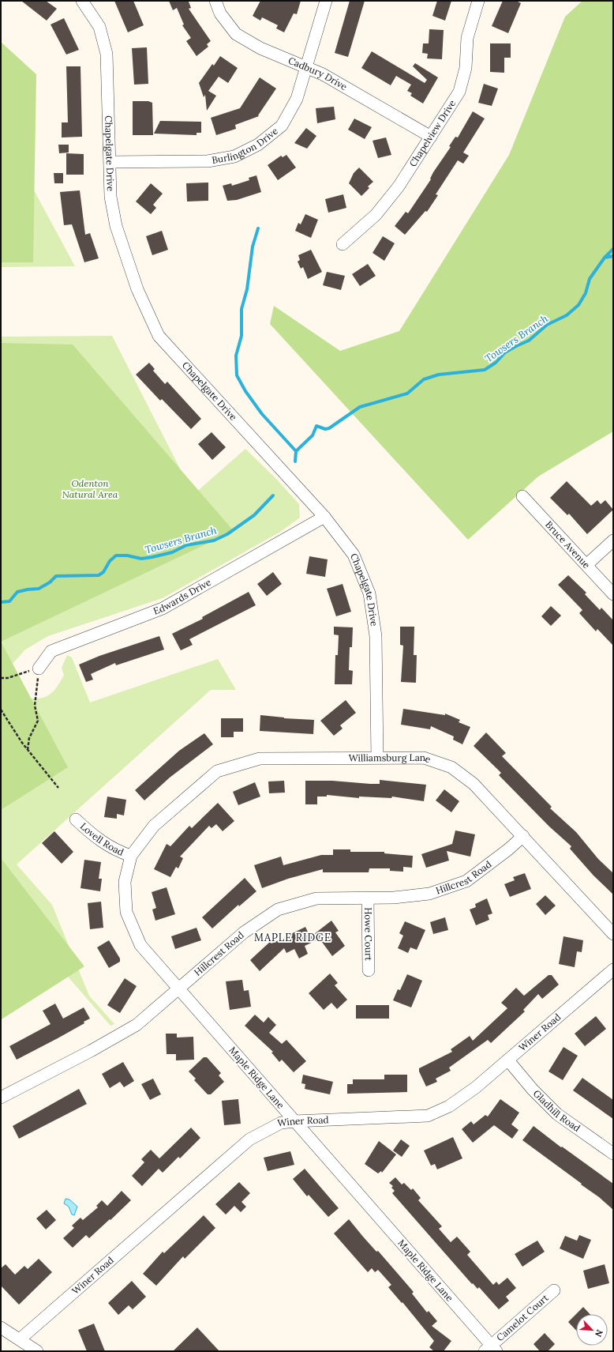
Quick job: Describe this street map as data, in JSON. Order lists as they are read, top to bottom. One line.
{"streets":{"street":["Cadbury Drive","Chapelview Drive","Burlington Drive","Chapelgate Drive","Bruce Avenue","Edwards Drive","Williamsburg Lane","Lovell Road","Hillcrest Road","Howe Court","Winer Road","Maple Ridge Lane","Gladhill Road","Camelot Court"]},"crossings":[["Cadbury Drive","Chapelview Drive"],["Cadbury Drive","Burlington Drive"],["Burlington Drive","Chapelgate Drive"],["Chapelgate Drive","Edwards Drive"],["Chapelgate Drive","Williamsburg Lane"],["Williamsburg Lane","Lovell Road"],["Williamsburg Lane","Hillcrest Road"],["Williamsburg Lane","Maple Ridge Lane"],["Lovell Road","Maple Ridge Lane"],["Hillcrest Road","Howe Court"],["Hillcrest Road","Maple Ridge Lane"],["Winer Road","Maple Ridge Lane"],["Winer Road","Gladhill Road"],["Maple Ridge Lane","Camelot Court"]],"districts":["MAPLE RIDGE"],"water":["Towsers Branch"],"parks":["Odenton Natural Area"],"north":"bottom right"}
